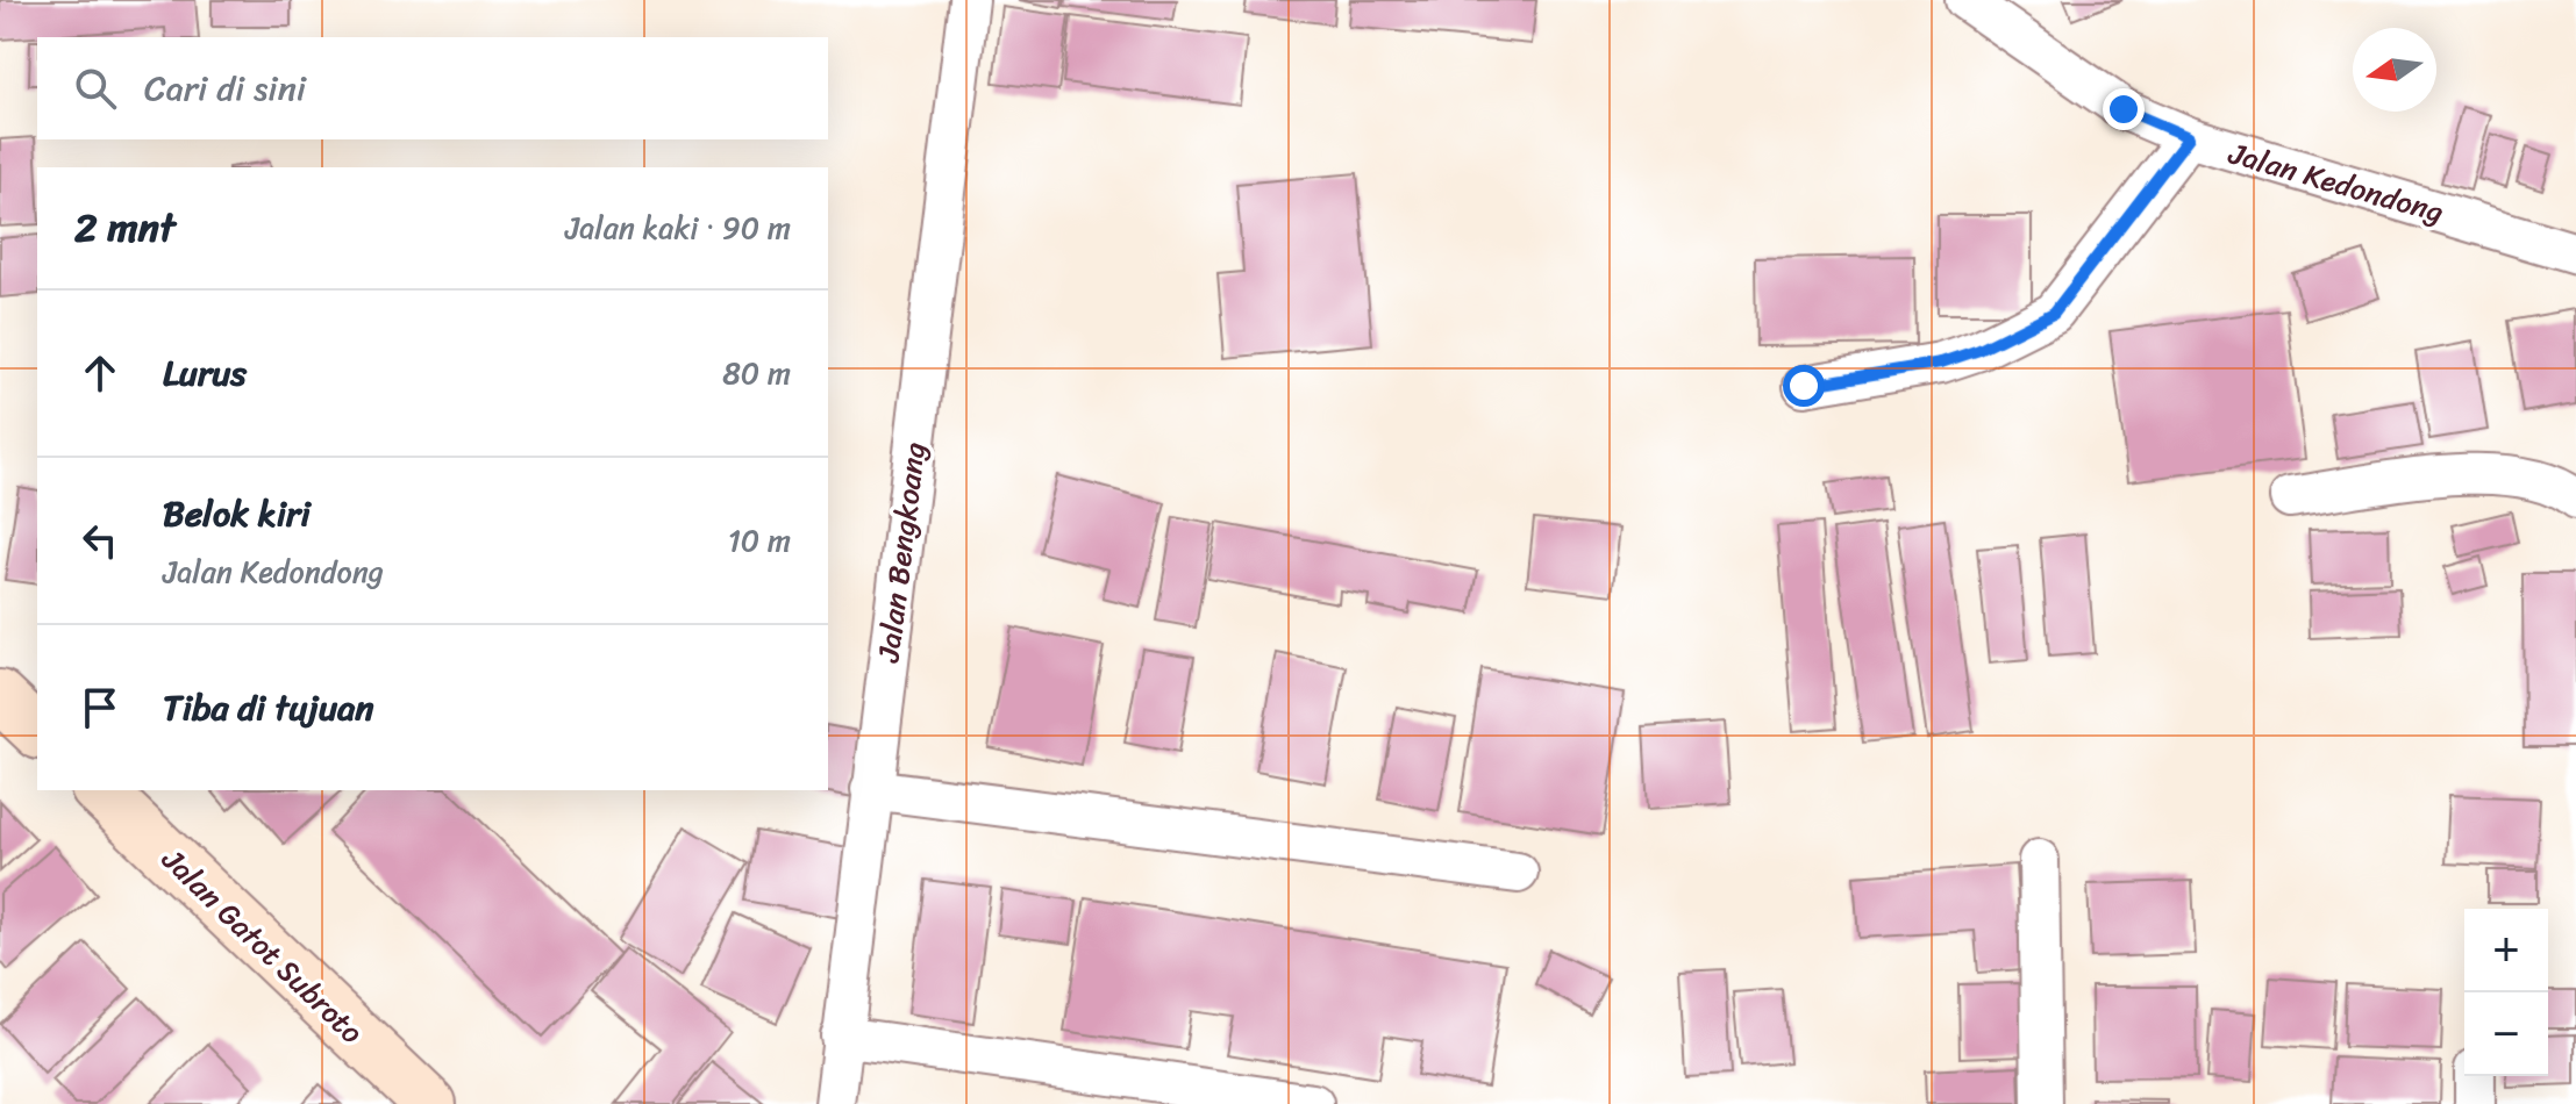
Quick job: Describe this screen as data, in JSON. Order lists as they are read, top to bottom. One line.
{"streets":{"main road":["Jalan Gatot Subroto"],"street":["Jalan Kedondong","Jalan Bengkoang"]},"north":"left","page":{"search":"Cari di sini","heading":["2 mnt","Jalan kaki · 90 m"],"list":[["Lurus","80 m"],["Belok kiri","Jalan Kedondong","10 m"],"Tiba di tujuan"],"map_buttons":["+","−"]}}
